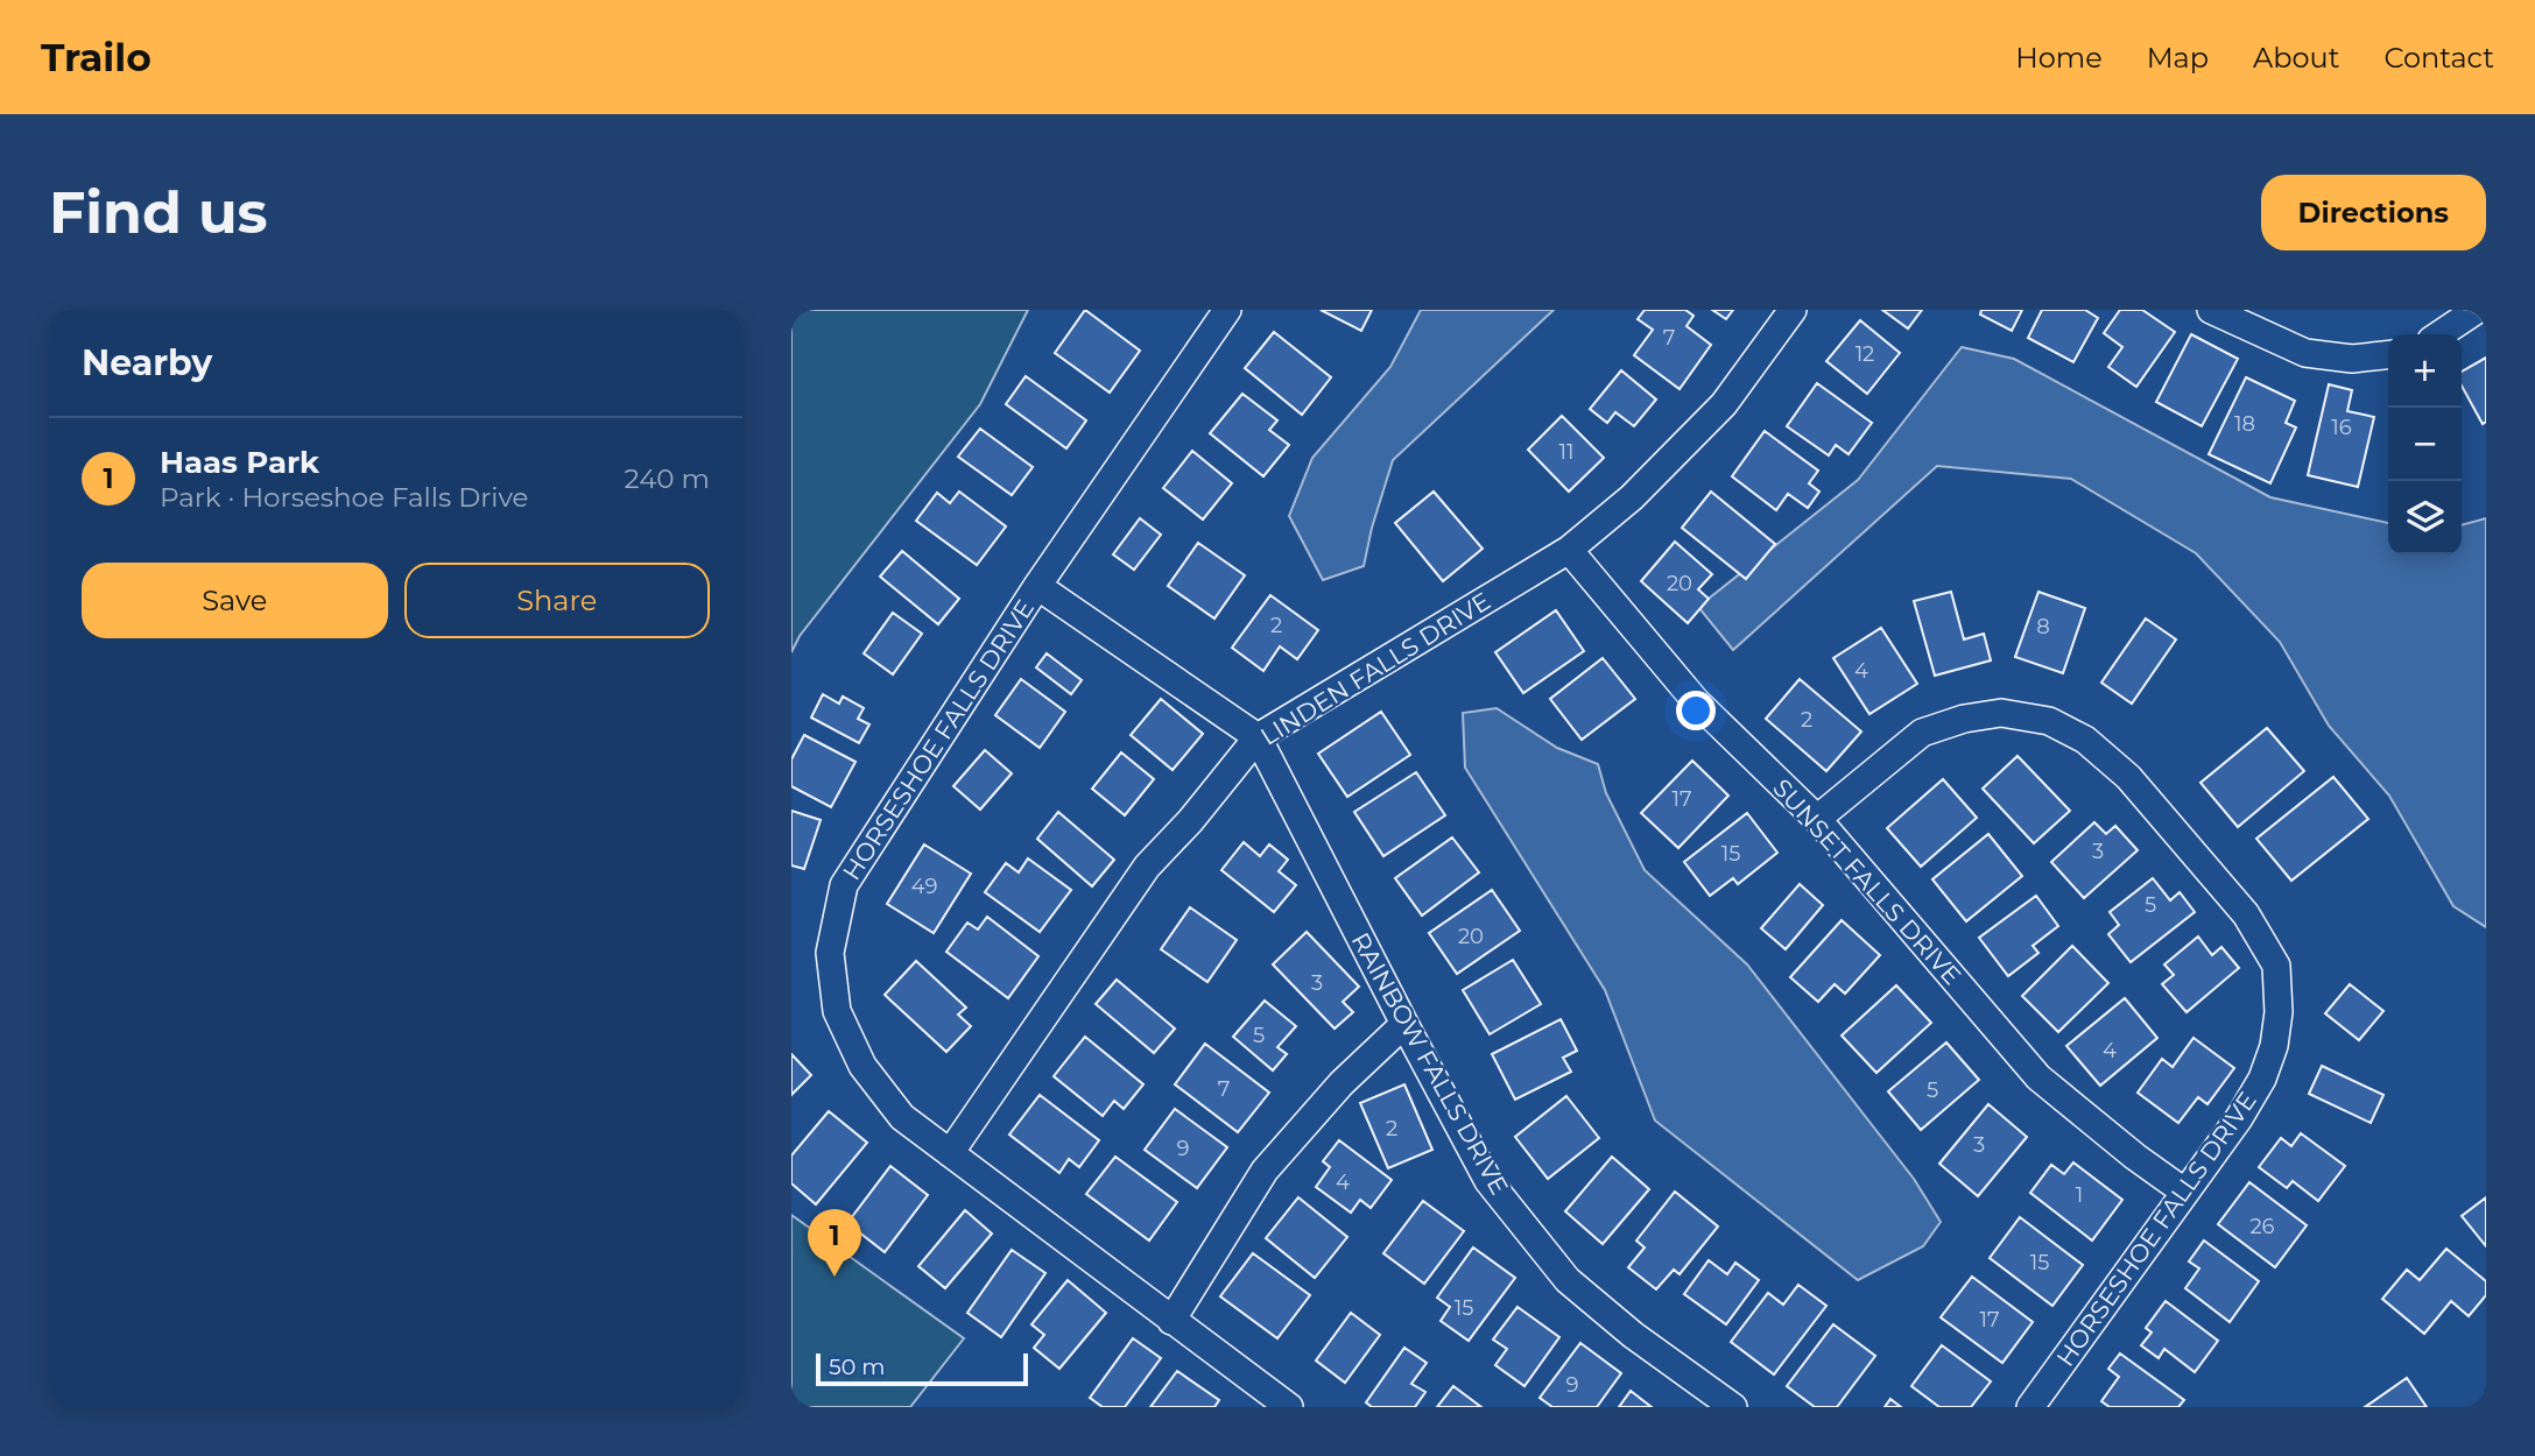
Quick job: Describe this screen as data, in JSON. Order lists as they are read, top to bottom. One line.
{"streets":{"street":["LINDEN FALLS DRIVE","HORSESHOE FALLS DRIVE","SUNSET FALLS DRIVE","RAINBOW FALLS DRIVE"]},"crossings":[["LINDEN FALLS DRIVE","HORSESHOE FALLS DRIVE"],["LINDEN FALLS DRIVE","SUNSET FALLS DRIVE"],["LINDEN FALLS DRIVE","RAINBOW FALLS DRIVE"],["HORSESHOE FALLS DRIVE","SUNSET FALLS DRIVE"]],"house_numbers":["7","12","18","16","11","20","2","8","4","2","17","3","15","49","5","20","3","5","4","7","5","2","3","9","4","1","26","15","15","17","9"],"scale_bar":"50 m","page":{"header":"Trailo","nav":["Home","Map","About","Contact"],"buttons":["Directions",["Save","Share"]],"title":"Find us","heading":"Nearby","map_buttons":["+","−"],"list":[{"mark":"1","name":"Haas Park","note":"Park · Horseshoe Falls Drive","value":"240 m"}],"pins":"1","scale":"50 m"}}
